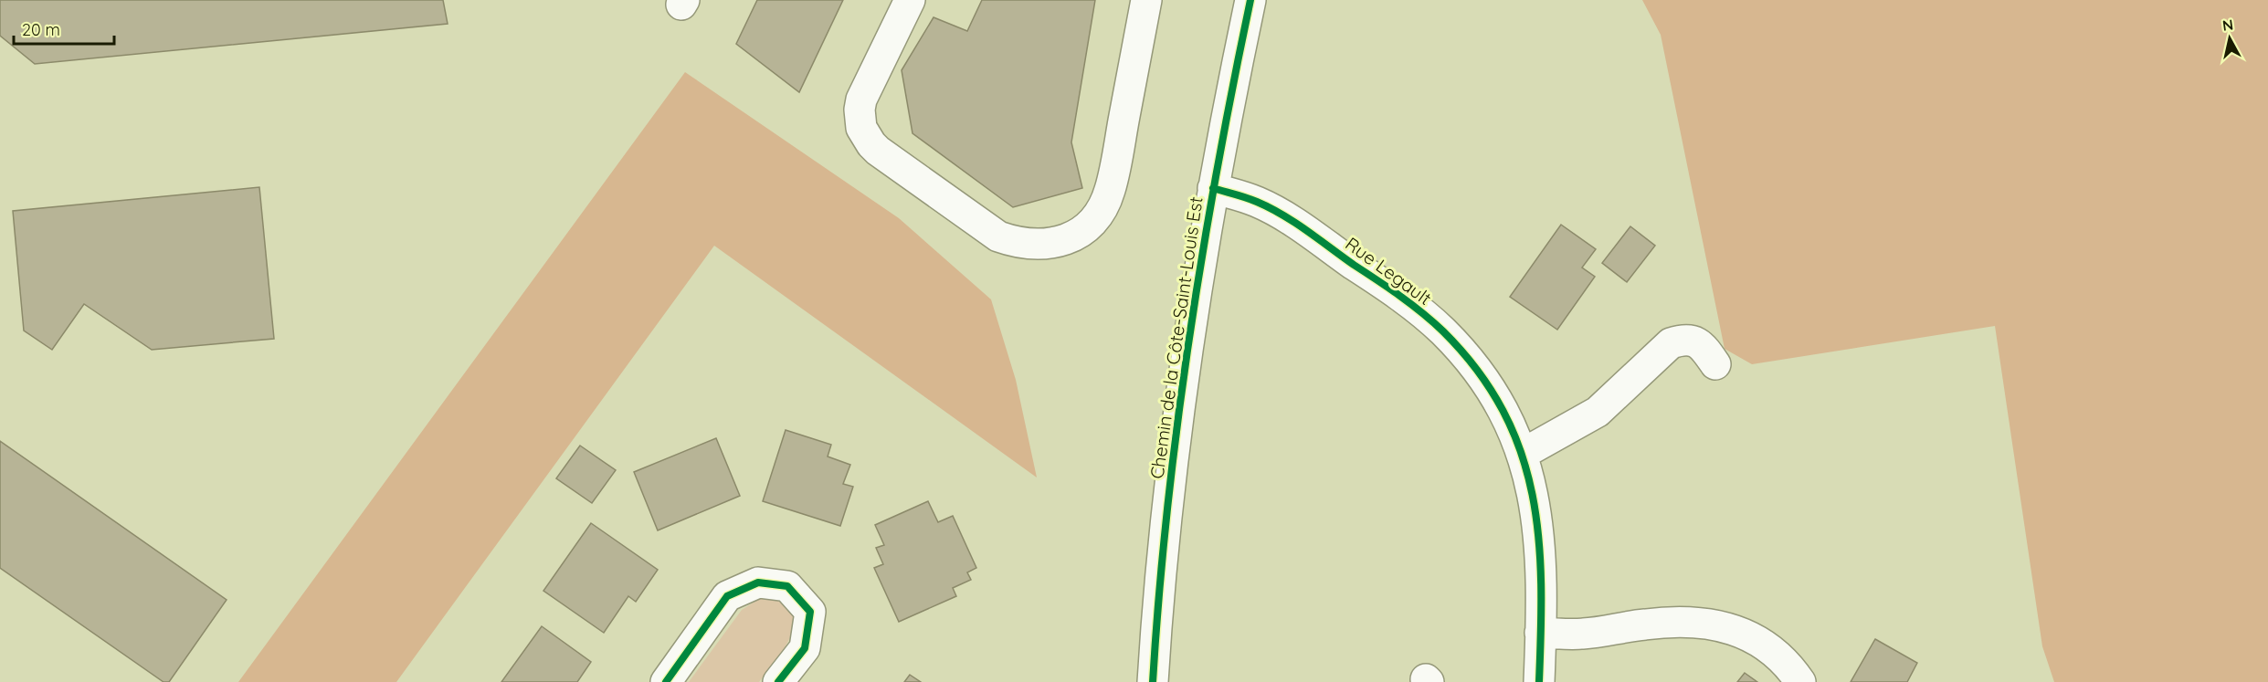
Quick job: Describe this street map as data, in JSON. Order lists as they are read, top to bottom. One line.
{"streets":{"street":["Rue Legault","Chemin de la Côte-Saint-Louis Est"]},"crossings":[["Rue Legault","Chemin de la Côte-Saint-Louis Est"]],"scale_bar":"20 m","north":"top"}
